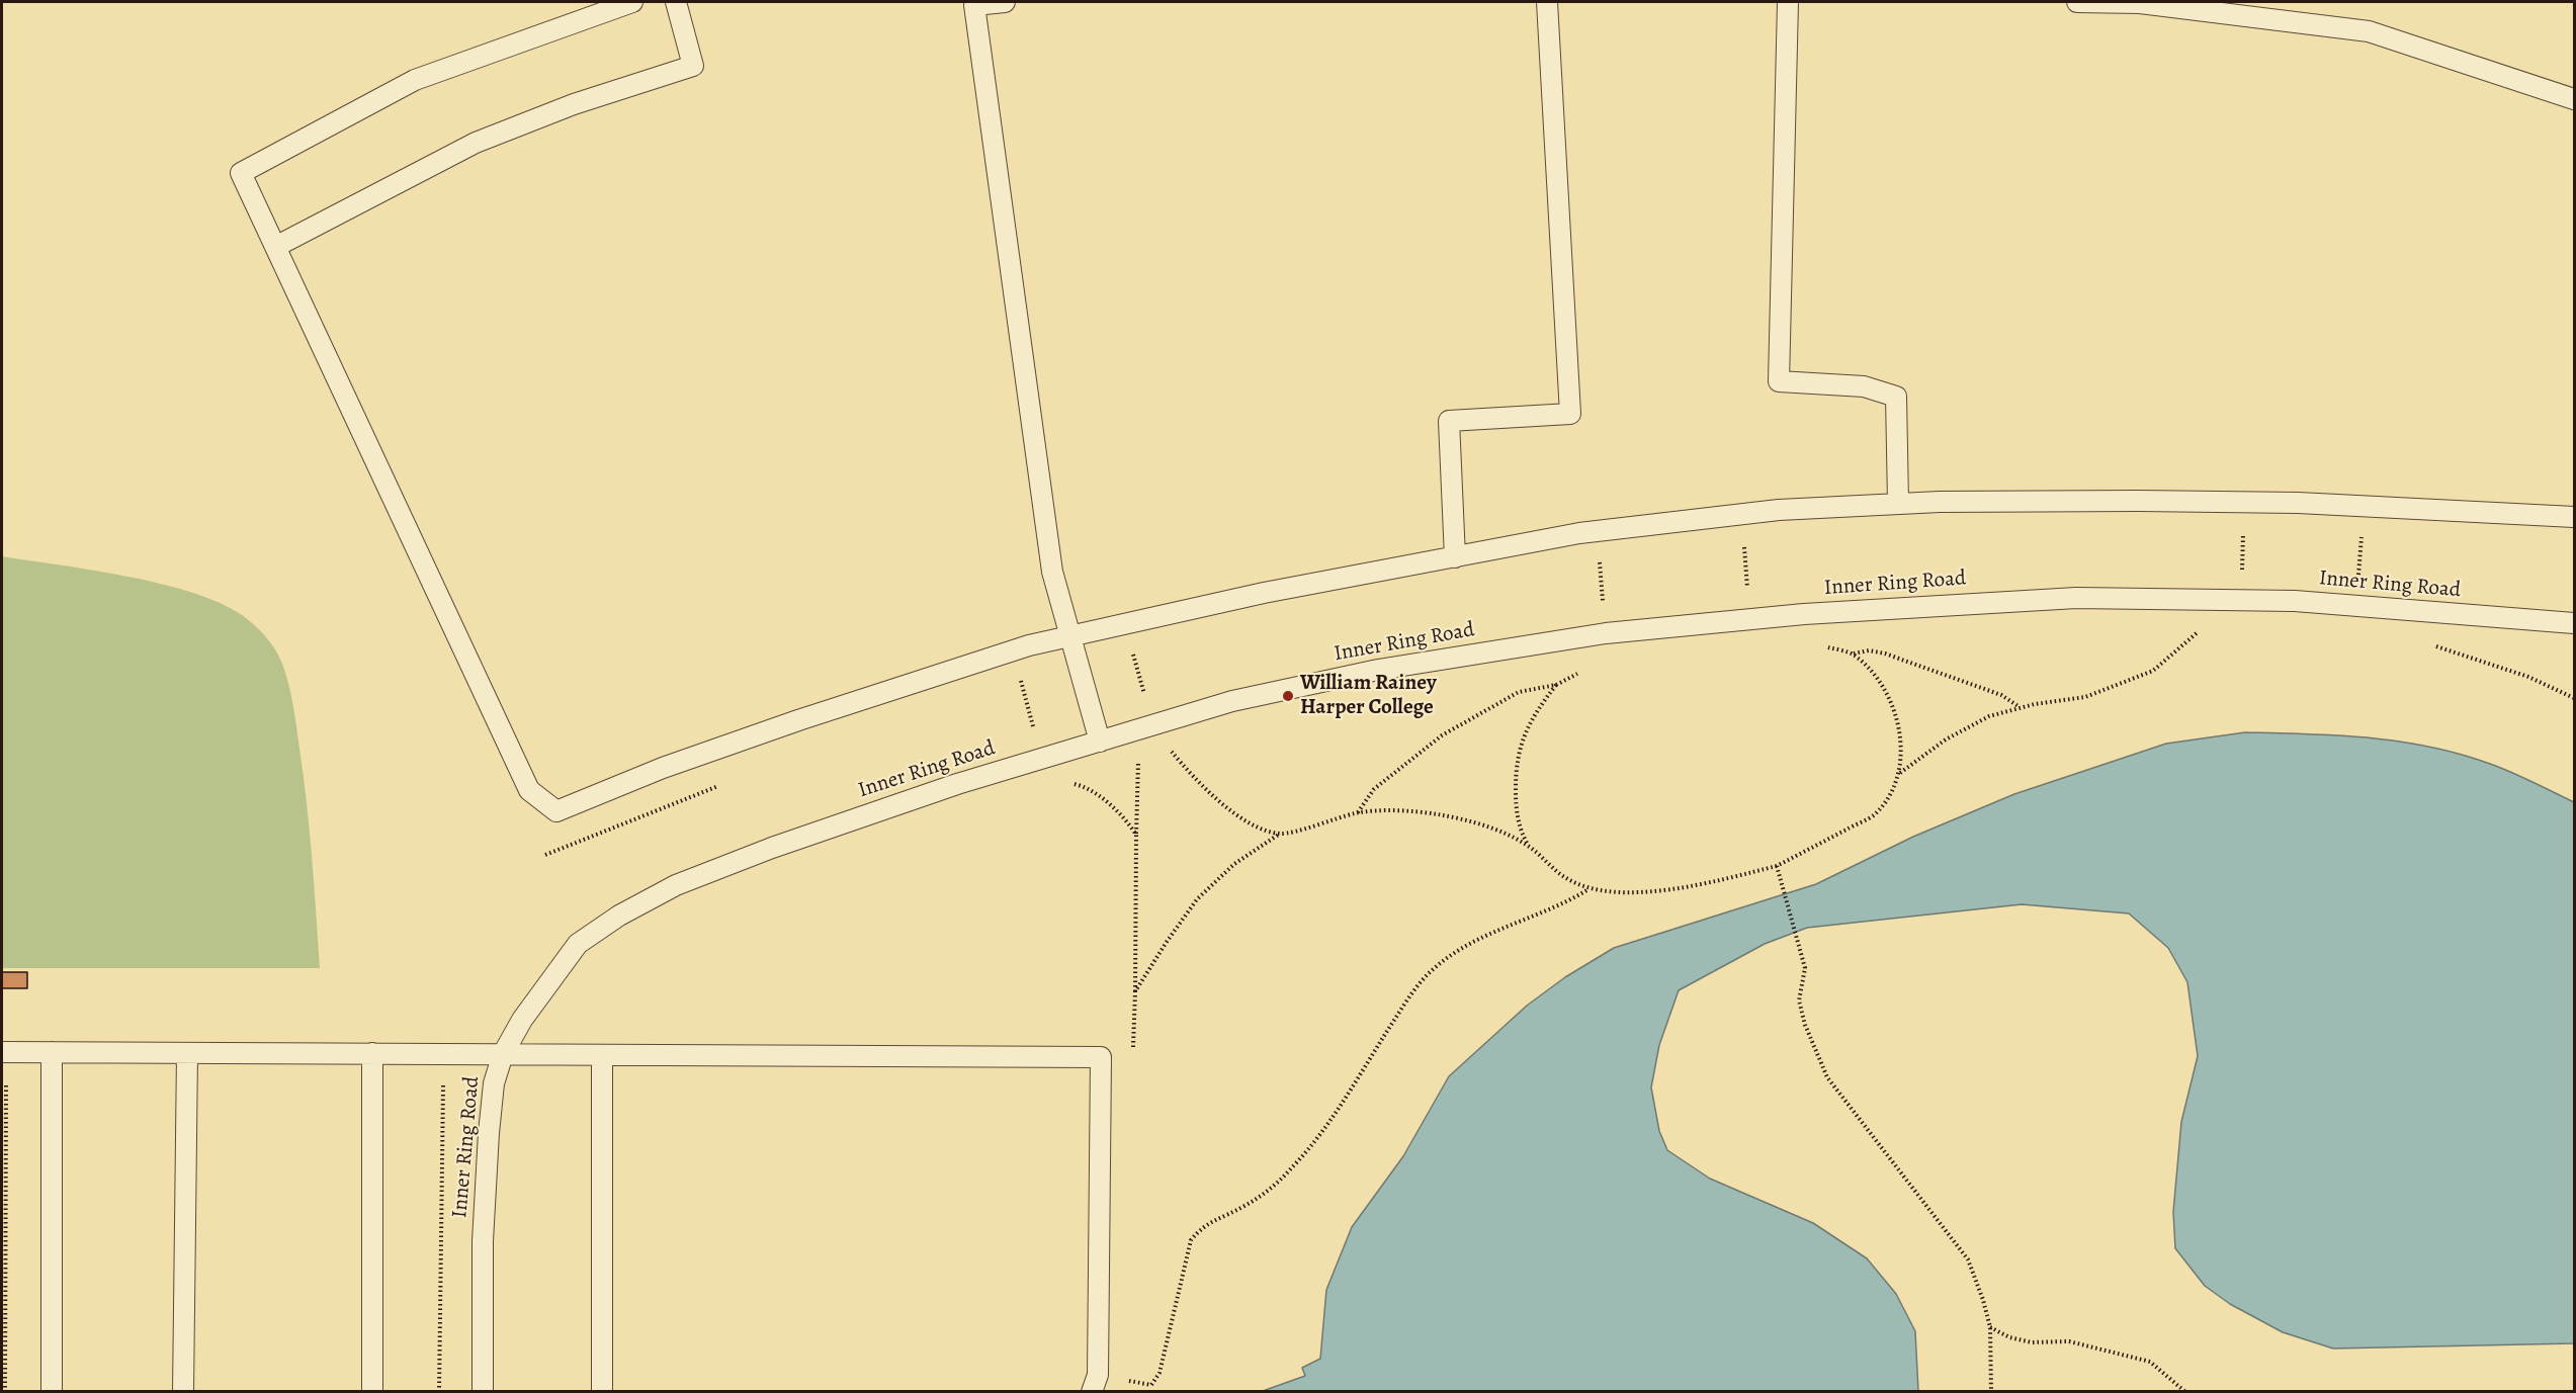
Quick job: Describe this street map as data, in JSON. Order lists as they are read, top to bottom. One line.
{"streets":{"lane":["Inner Ring Road"]},"places":["William Rainey Harper College"]}
